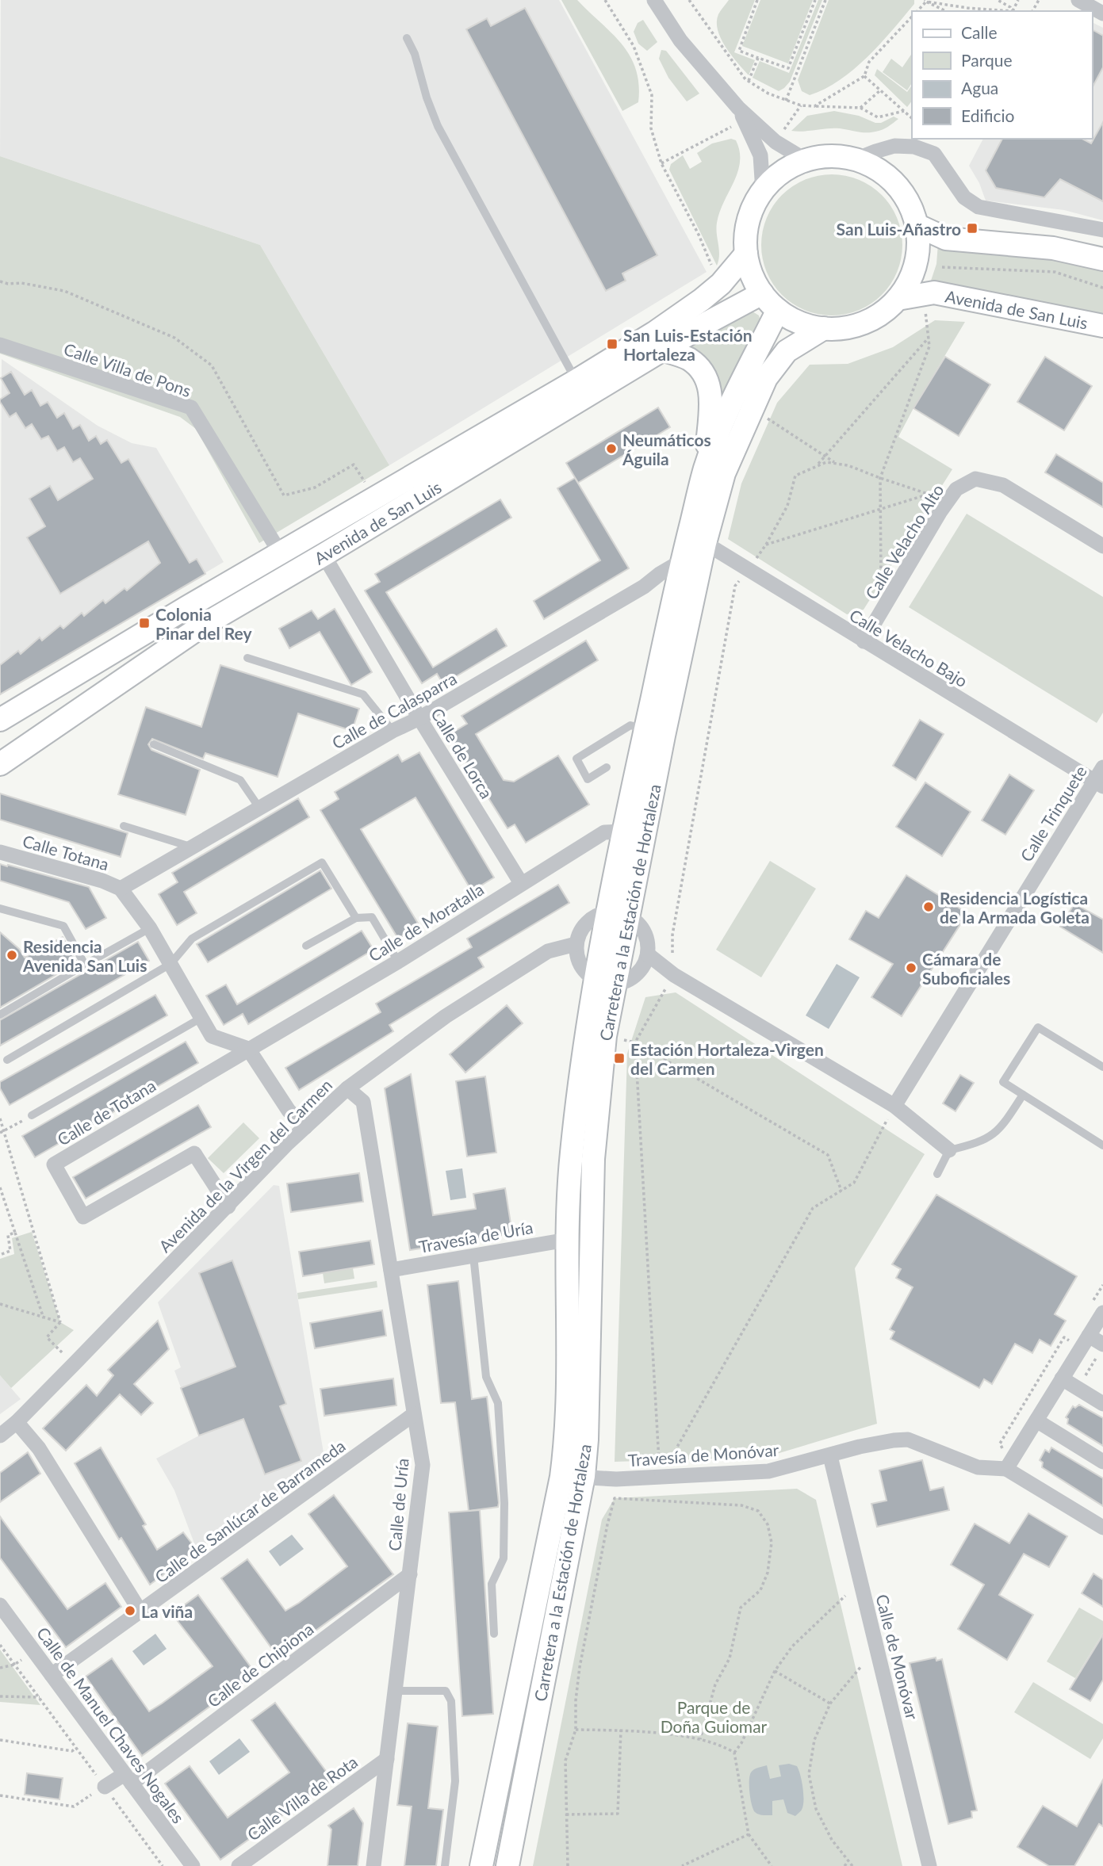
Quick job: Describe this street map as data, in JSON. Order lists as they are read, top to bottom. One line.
{"streets":{"street":["Avenida de San Luis","Calle Villa de Pons","Calle Velacho Alto","Calle Velacho Bajo","Calle de Calasparra","Calle de Lorca","Calle Trinquete","Calle Totana","Carretera a la Estación de Hortaleza","Calle de Moratalla","Calle de Totana","Avenida de la Virgen del Carmen","Travesía de Uría","Travesía de Monóvar","Calle de Uría","Calle de Sanlúcar de Barrameda","Calle de Monóvar","Calle de Chipiona","Calle de Manuel Chaves Nogales","Calle Villa de Rota"]},"crossings":[["Avenida de San Luis","Calle de Lorca"],["Avenida de San Luis","Carretera a la Estación de Hortaleza"],["Calle Velacho Alto","Calle Velacho Bajo"],["Calle Velacho Bajo","Calle Trinquete"],["Calle Velacho Bajo","Carretera a la Estación de Hortaleza"],["Calle de Calasparra","Calle de Lorca"],["Calle de Calasparra","Calle Totana"],["Calle de Calasparra","Carretera a la Estación de Hortaleza"],["Calle de Lorca","Calle de Moratalla"],["Carretera a la Estación de Hortaleza","Calle de Moratalla"],["Carretera a la Estación de Hortaleza","Travesía de Uría"],["Carretera a la Estación de Hortaleza","Travesía de Monóvar"],["Calle de Moratalla","Calle de Totana"],["Calle de Totana","Avenida de la Virgen del Carmen"],["Avenida de la Virgen del Carmen","Calle de Uría"],["Travesía de Uría","Calle de Uría"],["Travesía de Monóvar","Calle de Monóvar"],["Calle de Uría","Calle de Sanlúcar de Barrameda"],["Calle de Uría","Calle de Chipiona"],["Calle de Uría","Calle Villa de Rota"],["Calle de Sanlúcar de Barrameda","Calle de Manuel Chaves Nogales"],["Calle de Chipiona","Calle de Manuel Chaves Nogales"]],"parks":["Parque de Doña Guiomar"],"places":{"transit":["San Luis-Añastro","San Luis-Estación Hortaleza","Colonia Pinar del Rey","Estación Hortaleza-Virgen del Carmen"],"other":["Neumáticos Águila","Residencia Logística de la Armada Goleta","Residencia Avenida San Luis","Cámara de Suboficiales","La viña"]},"legend":["Calle","Parque","Agua","Edificio"]}
